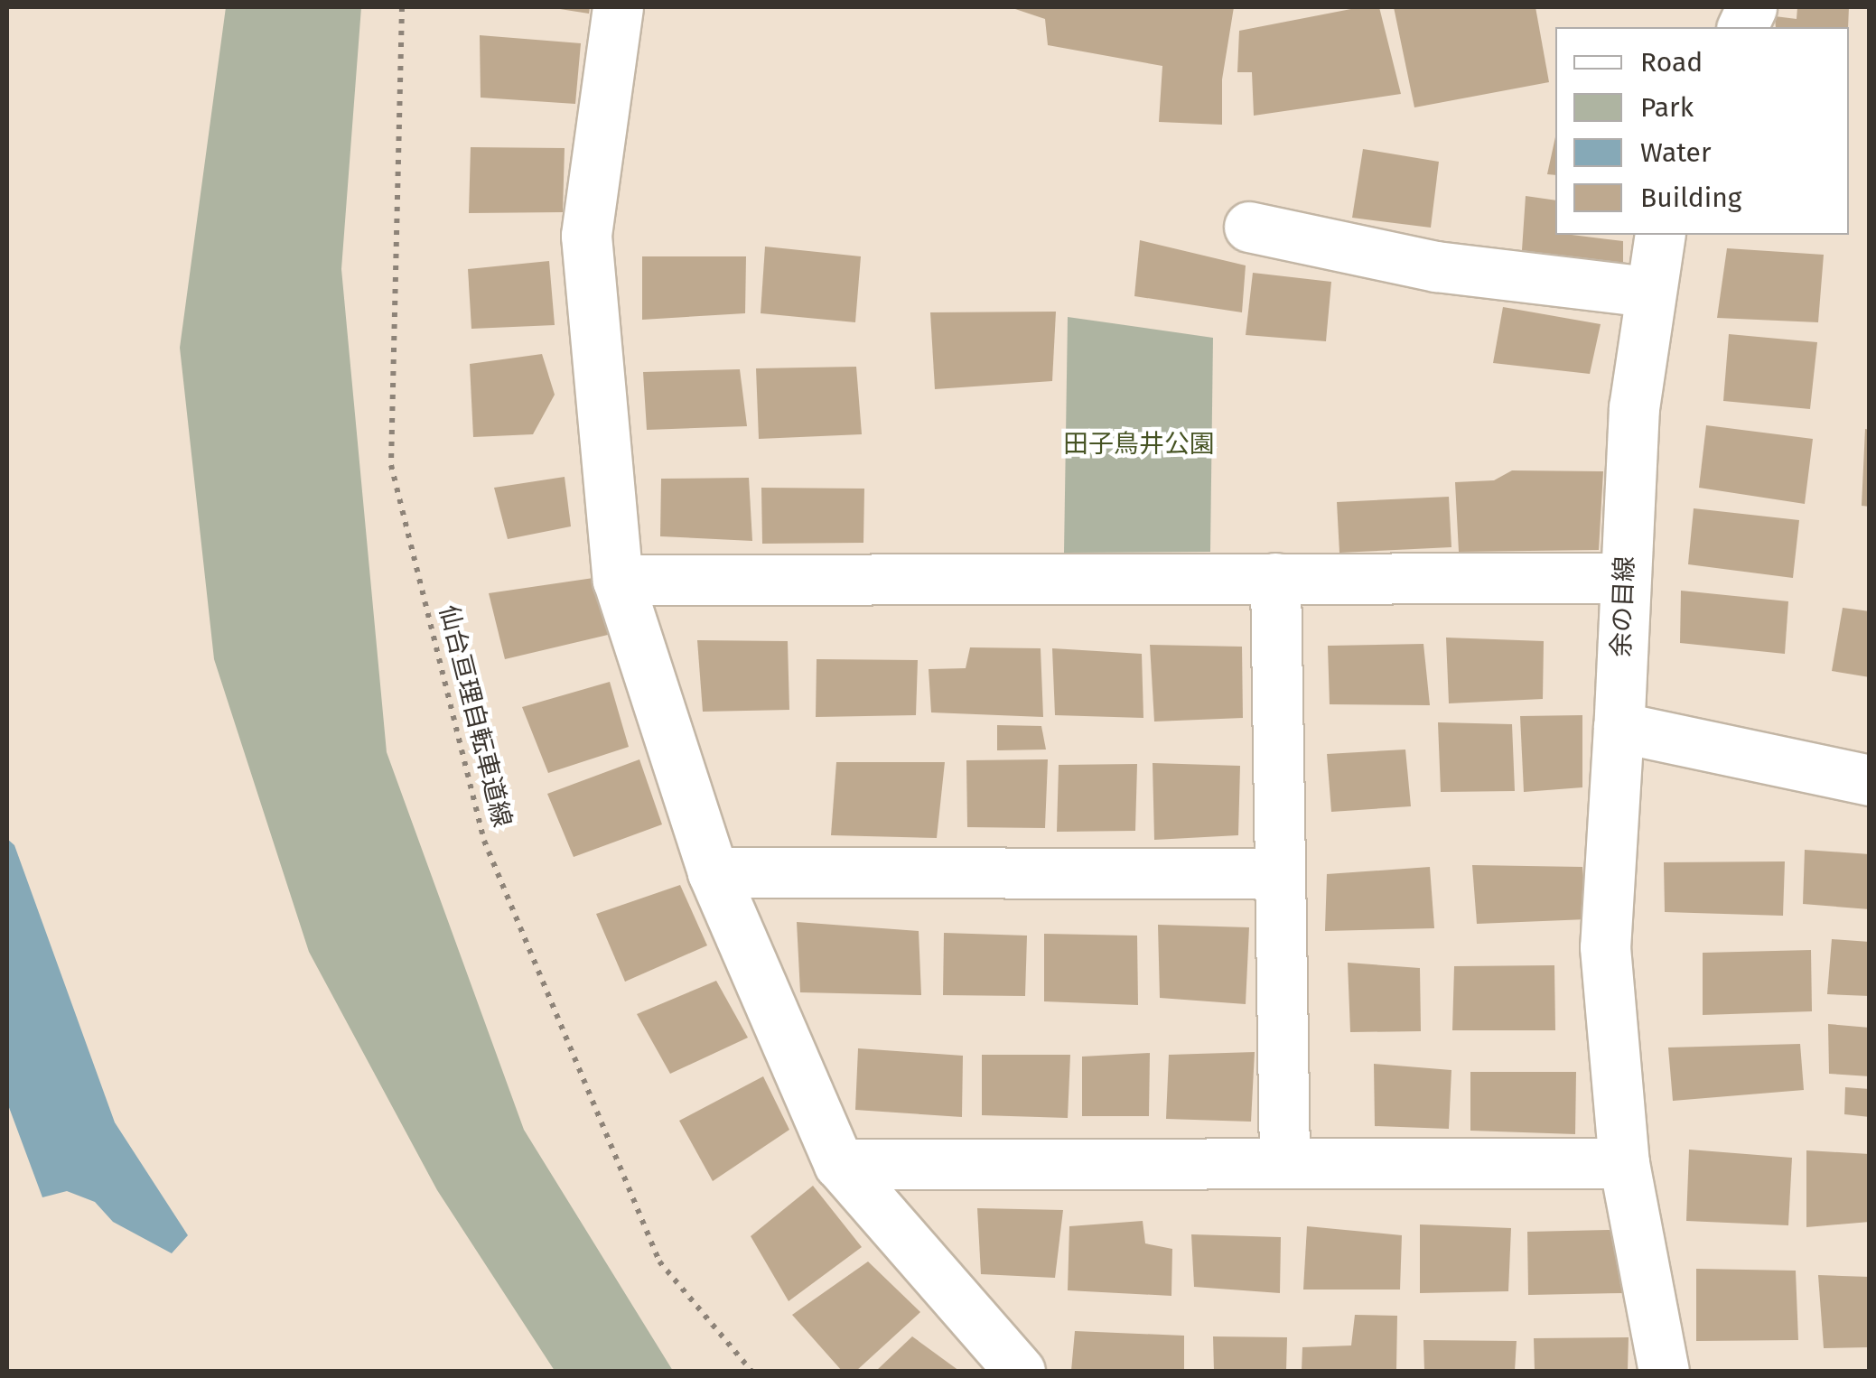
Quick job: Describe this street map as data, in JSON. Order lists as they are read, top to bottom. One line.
{"streets":{"street":["余の目線"],"path":["仙台亘理自転車道線"]},"parks":["田子鳥井公園"],"legend":["Road","Park","Water","Building"]}
